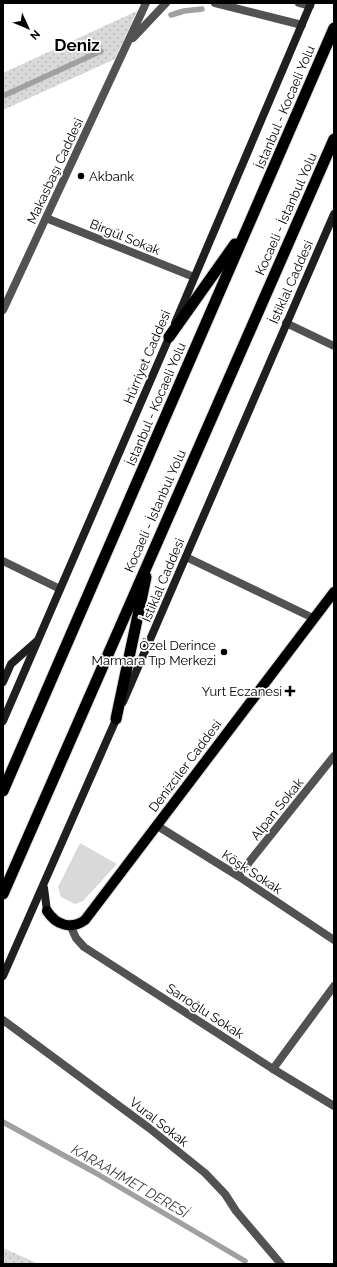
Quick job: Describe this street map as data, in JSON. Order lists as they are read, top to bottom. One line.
{"streets":{"highway":["İstanbul - Kocaeli Yolu","Kocaeli - İstanbul Yolu"],"main road":["İstiklal Caddesi","Hürriyet Caddesi","Denizciler Caddesi"],"street":["Makasbaşı Caddesi","Birgül Sokak","Alpan Sokak","Köşk Sokak","Sarıoğlu Sokak","Vural Sokak"]},"crossings":[["Makasbaşı Caddesi","Birgül Sokak"],["Birgül Sokak","Hürriyet Caddesi"],["Denizciler Caddesi","Köşk Sokak"],["Denizciler Caddesi","Sarıoğlu Sokak"],["Alpan Sokak","Köşk Sokak"]],"districts":["Deniz"],"water":["KARAAHMET DERESİ"],"places":{"other":["Akbank","Özel Derince Marmara Tıp Merkezi"],"health":["Yurt Eczanesi"]},"north":"bottom right"}
